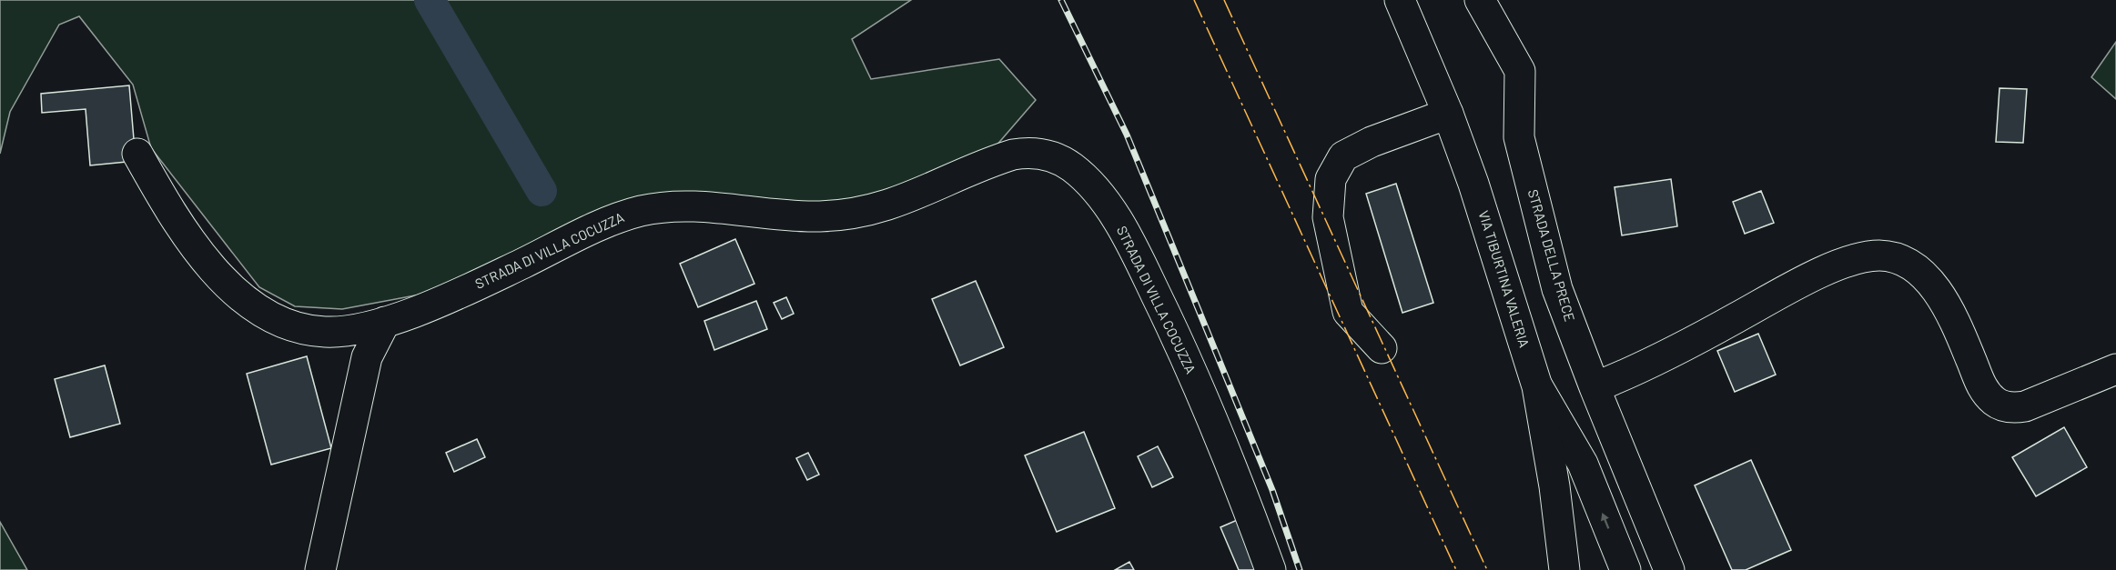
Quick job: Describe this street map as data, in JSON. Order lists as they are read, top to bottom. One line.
{"streets":{"street":["STRADA DI VILLA COCUZZA","STRADA DELLA PRECE","VIA TIBURTINA VALERIA"]}}
